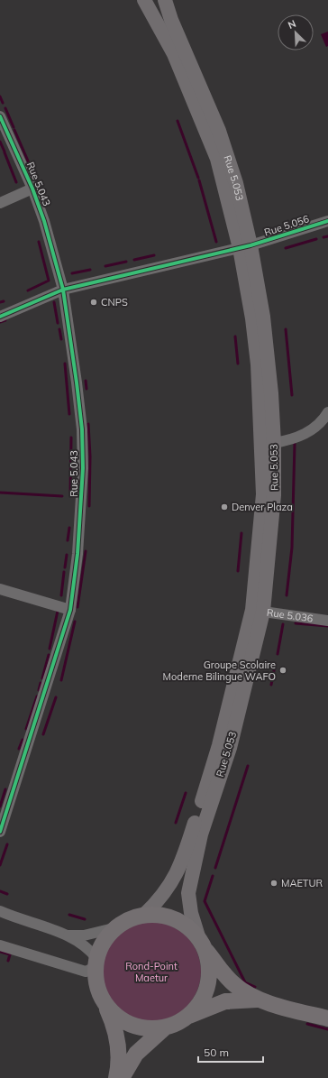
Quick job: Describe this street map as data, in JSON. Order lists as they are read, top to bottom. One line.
{"streets":{"main road":["Rue 5.053"],"street":["Rue 5.043","Rue 5.056","Rue 5.036"]},"crossings":[["Rue 5.053","Rue 5.056"],["Rue 5.053","Rue 5.036"],["Rue 5.043","Rue 5.056"]],"parks":["Rond-Point Maetur"],"places":["CNPS","Denver Plaza","Groupe Scolaire Moderne Bilingue WAFO","MAETUR"],"scale_bar":"50 m","north":"top left"}
